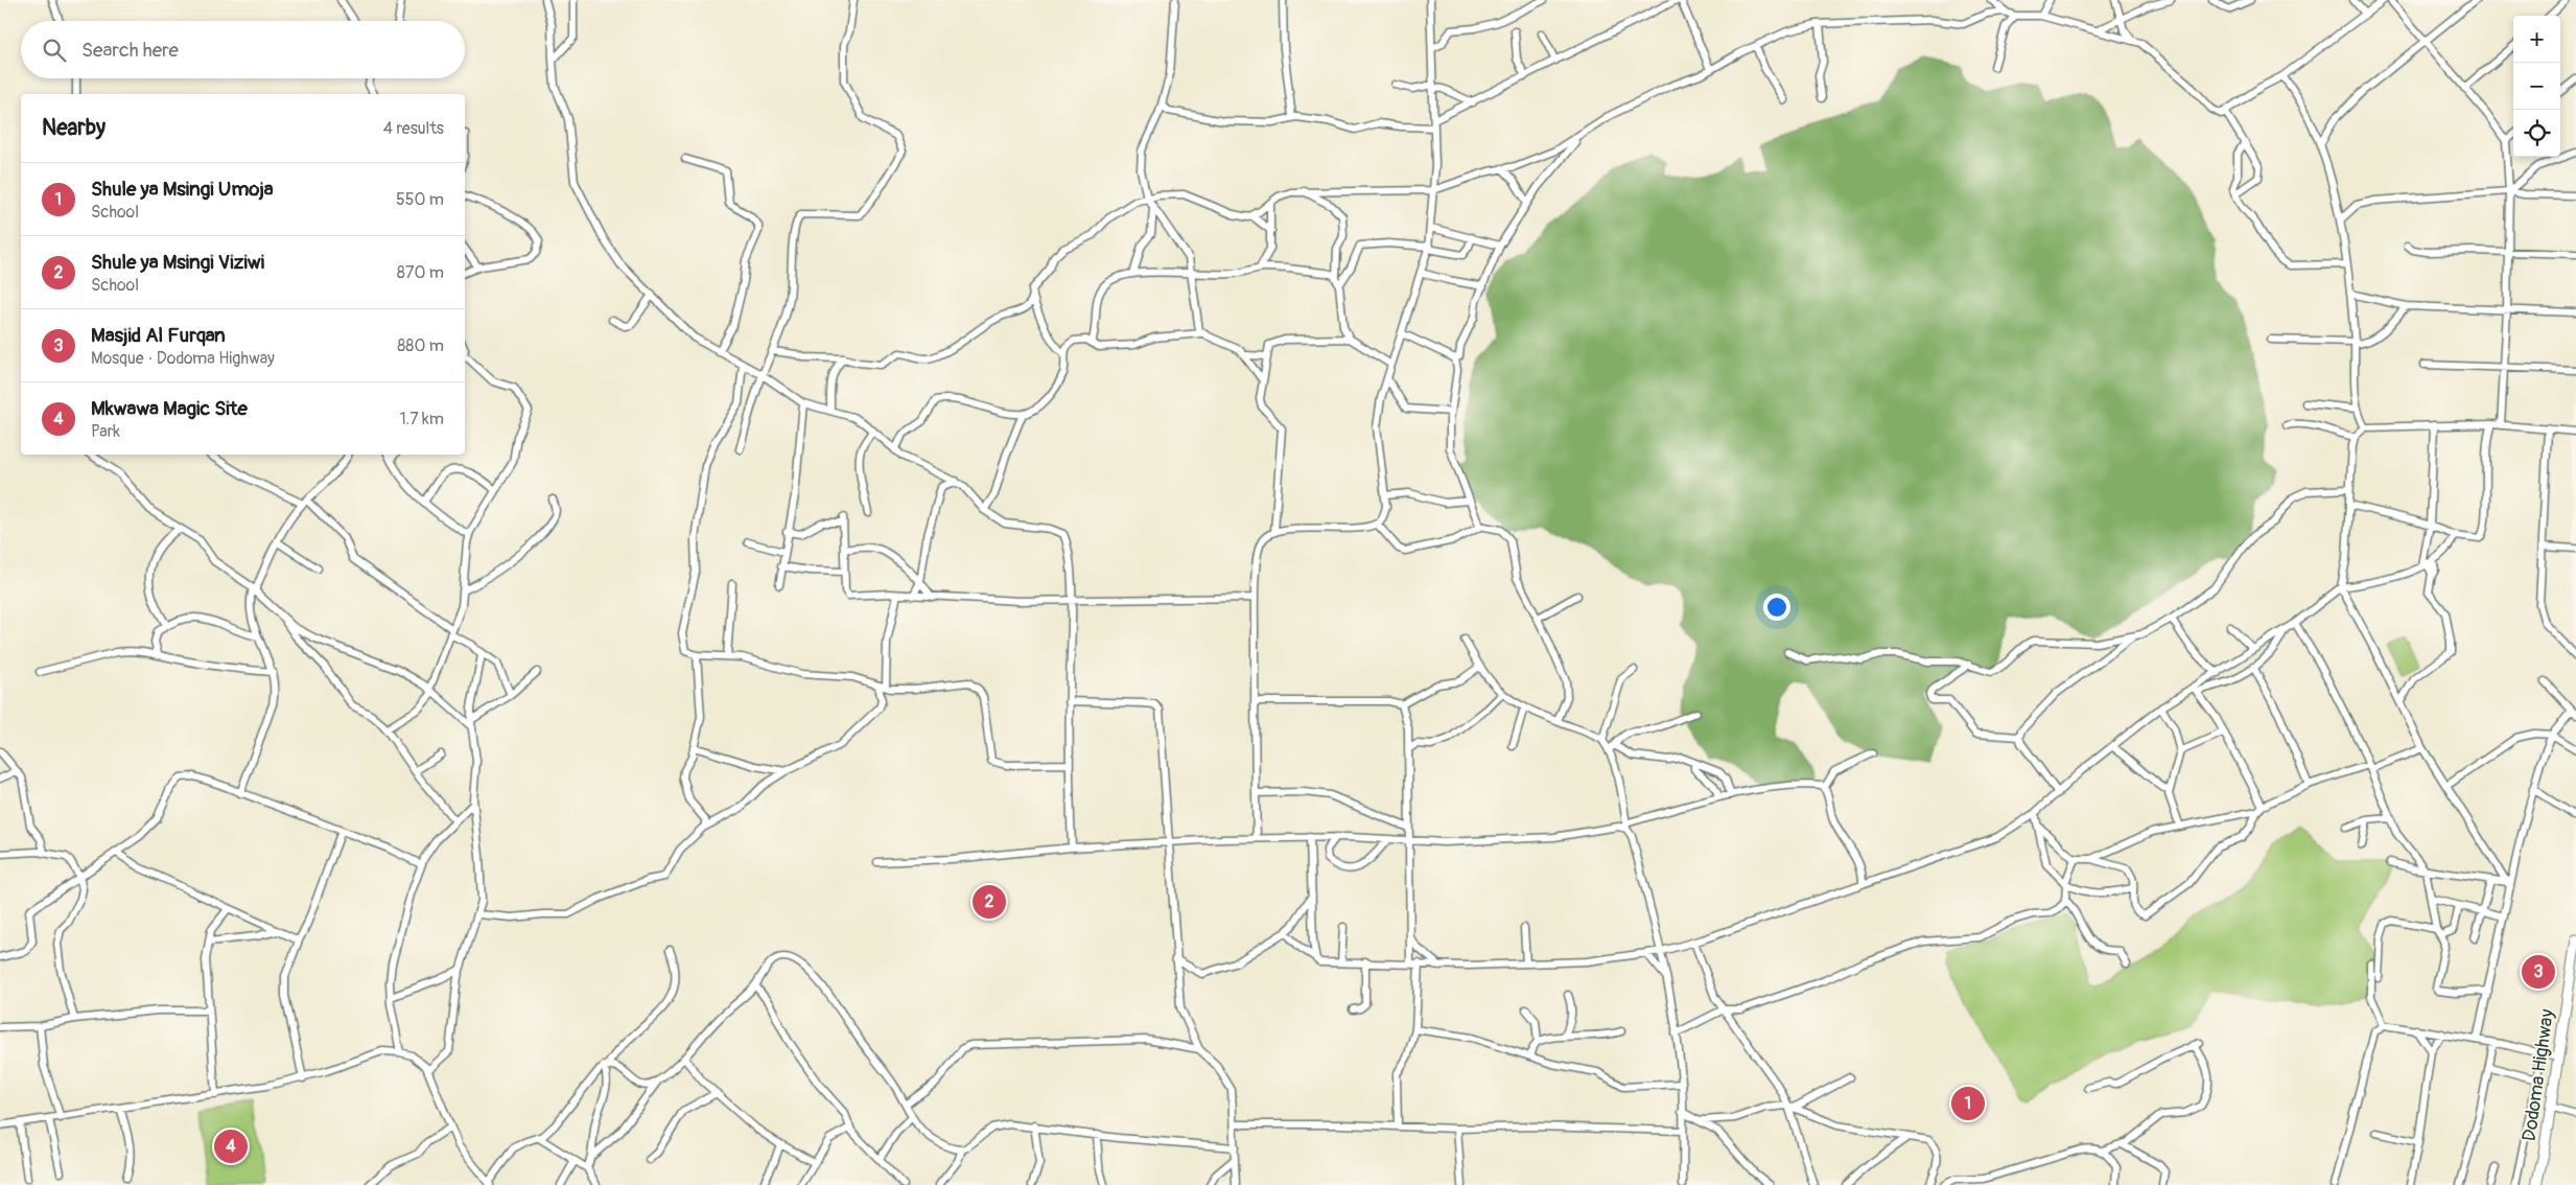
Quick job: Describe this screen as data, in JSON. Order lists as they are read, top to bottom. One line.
{"streets":{"highway":["Dodoma Highway"]},"page":{"map_buttons":["+","−"],"search":"Search here","heading":["Nearby","4 results"],"list":[{"mark":"1","name":"Shule ya Msingi Umoja","note":"School","value":"550 m"},{"mark":"2","name":"Shule ya Msingi Viziwi","note":"School","value":"870 m"},{"mark":"3","name":"Masjid Al Furqan","note":"Mosque · Dodoma Highway","value":"880 m"},{"mark":"4","name":"Mkwawa Magic Site","note":"Park","value":"1.7 km"}],"pins":["2","3","1","4"]}}
